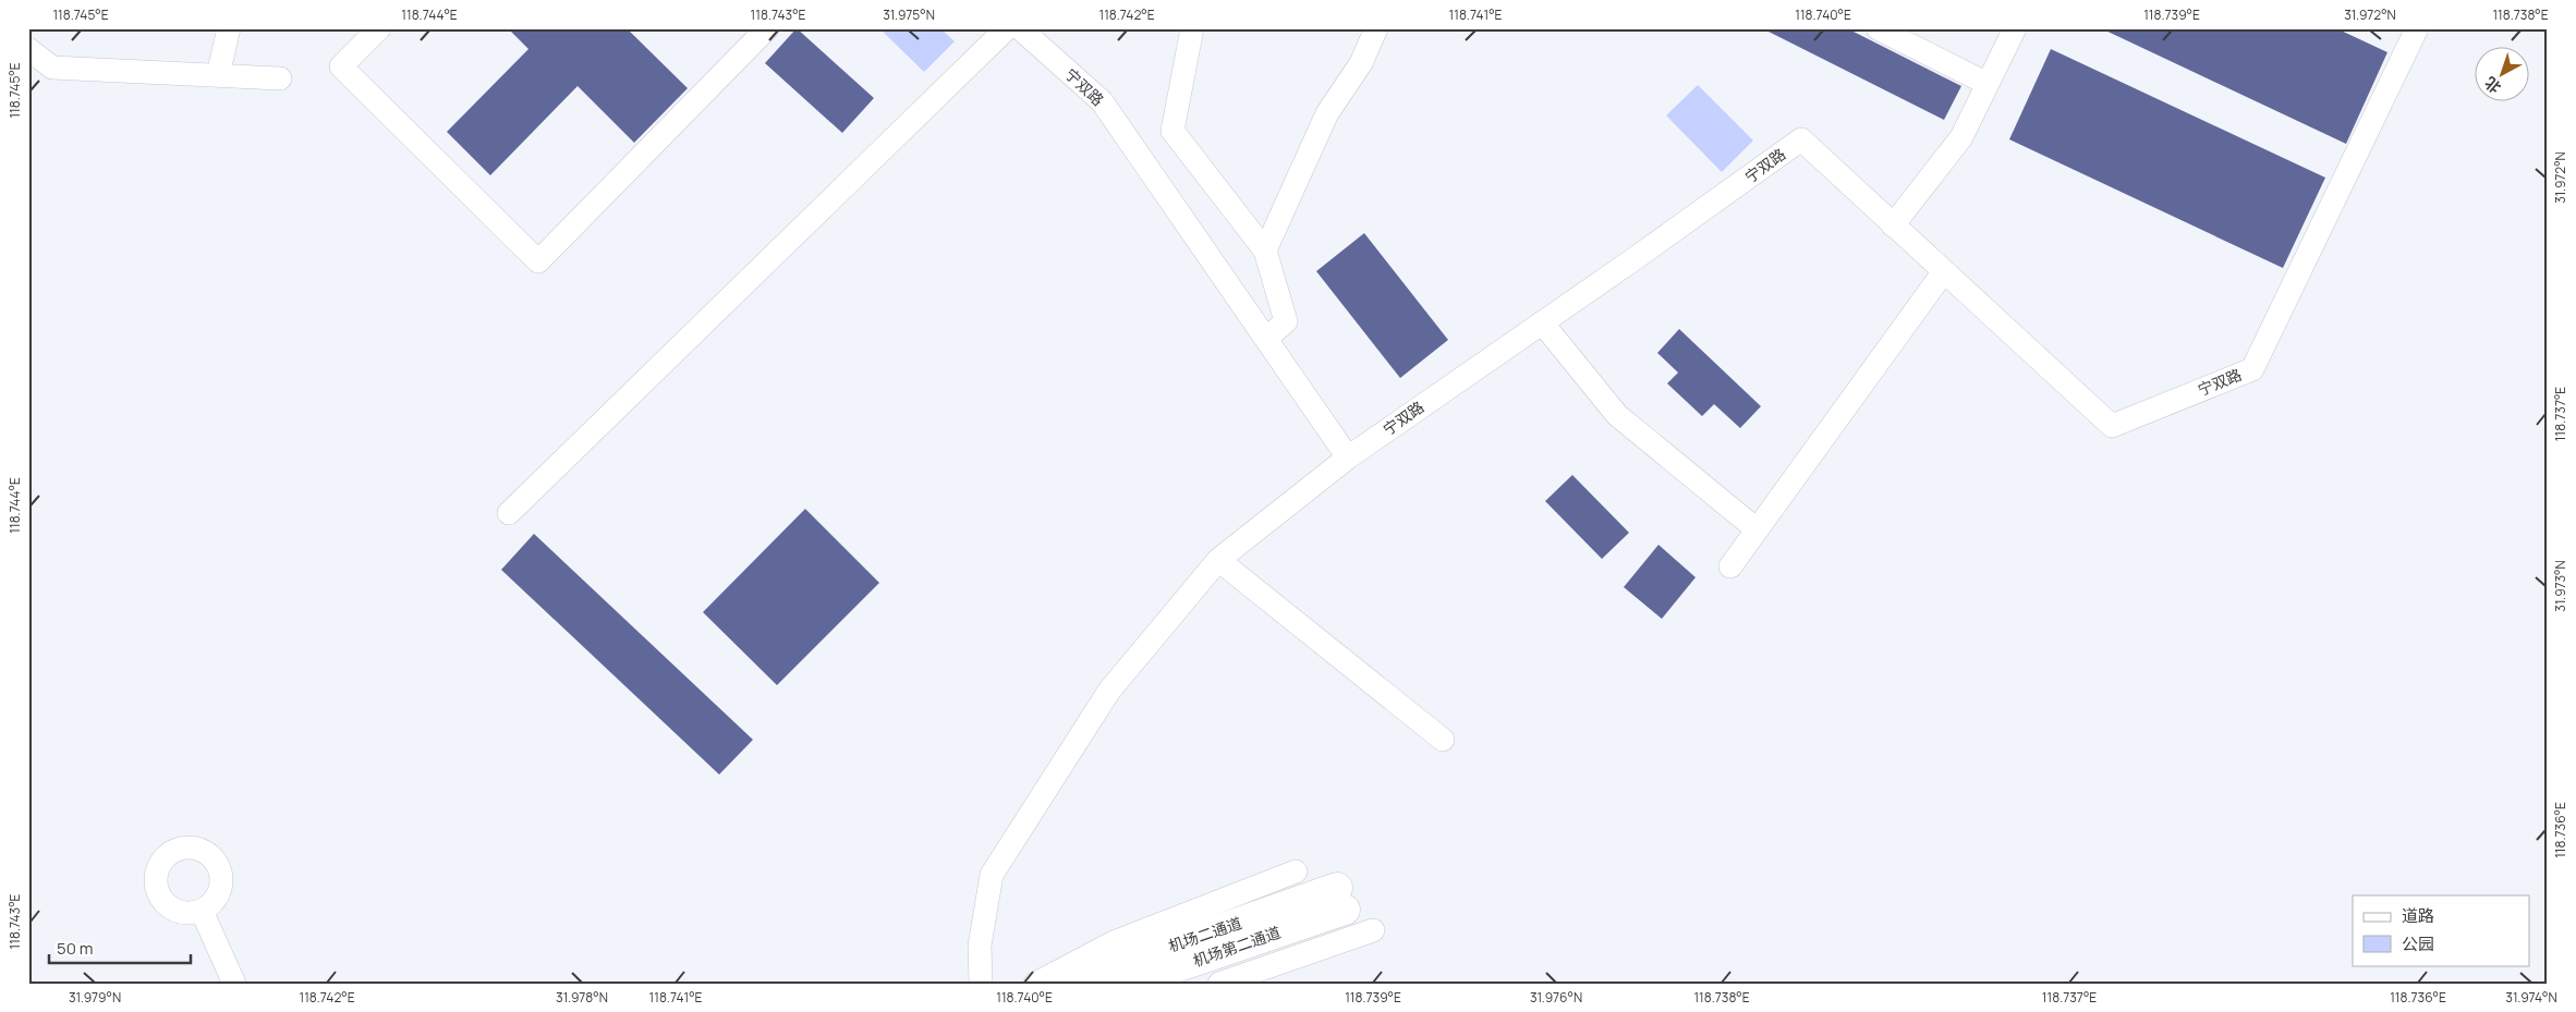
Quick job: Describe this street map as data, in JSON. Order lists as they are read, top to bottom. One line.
{"streets":{"highway":["机场二通道","机场第二通道"],"street":["宁双路"]},"crossings":[["机场二通道","机场第二通道"]],"legend":["道路","公园"],"scale_bar":"50 m","north":"bottom left","coordinates":["118.745°E","118.744°E","118.743°E","31.975°N","118.742°E","118.741°E","118.740°E","118.739°E","31.972°N","118.738°E","118.737°E","31.973°N","118.736°E","31.979°N","31.978°N","31.976°N","31.974°N"]}
